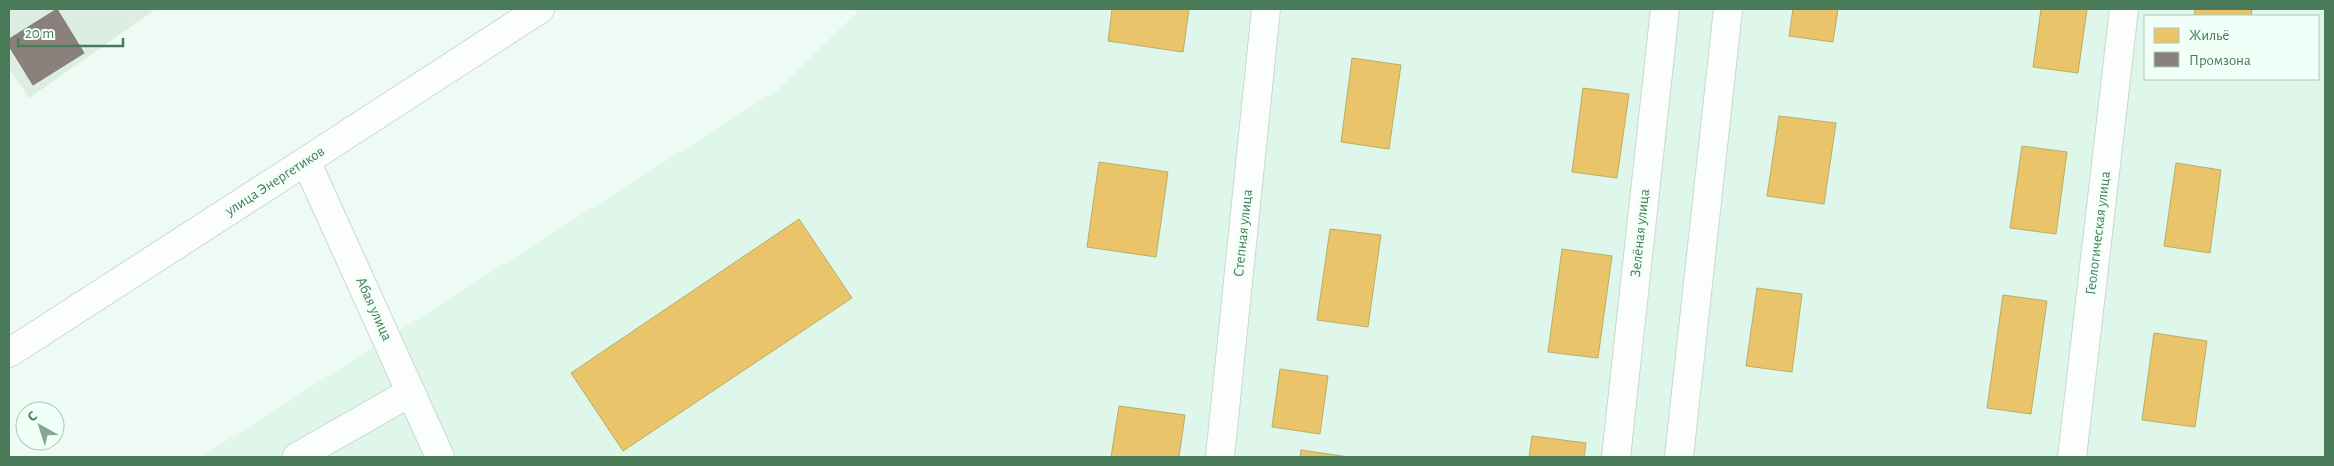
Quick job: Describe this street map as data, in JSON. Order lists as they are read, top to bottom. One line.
{"streets":{"street":["улица Энергетиков","Степная улица","Зелёная улица","Геологическая улица","Абая улица"]},"crossings":[["улица Энергетиков","Абая улица"]],"legend":["Жильё","Промзона"],"scale_bar":"20 m","north":"top left"}
